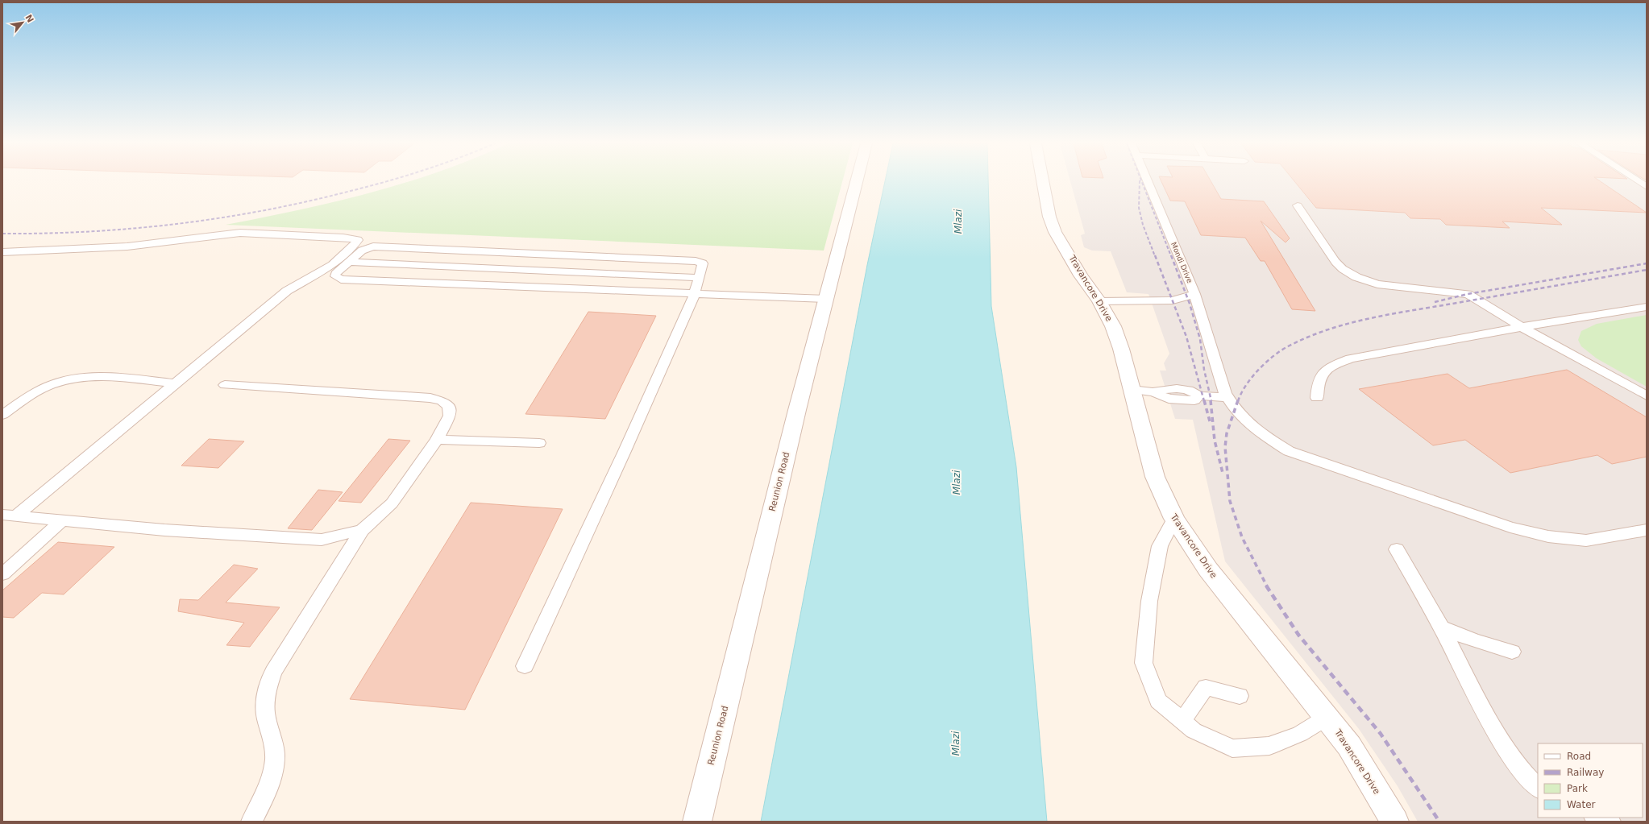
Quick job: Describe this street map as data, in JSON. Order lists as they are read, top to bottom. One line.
{"streets":{"street":["Travancore Drive","Reunion Road"],"lane":["Mondi Drive"]},"crossings":[["Mondi Drive","Travancore Drive"]],"water":["Mlazi"],"legend":["Road","Railway","Park","Water"],"north":"top right"}
